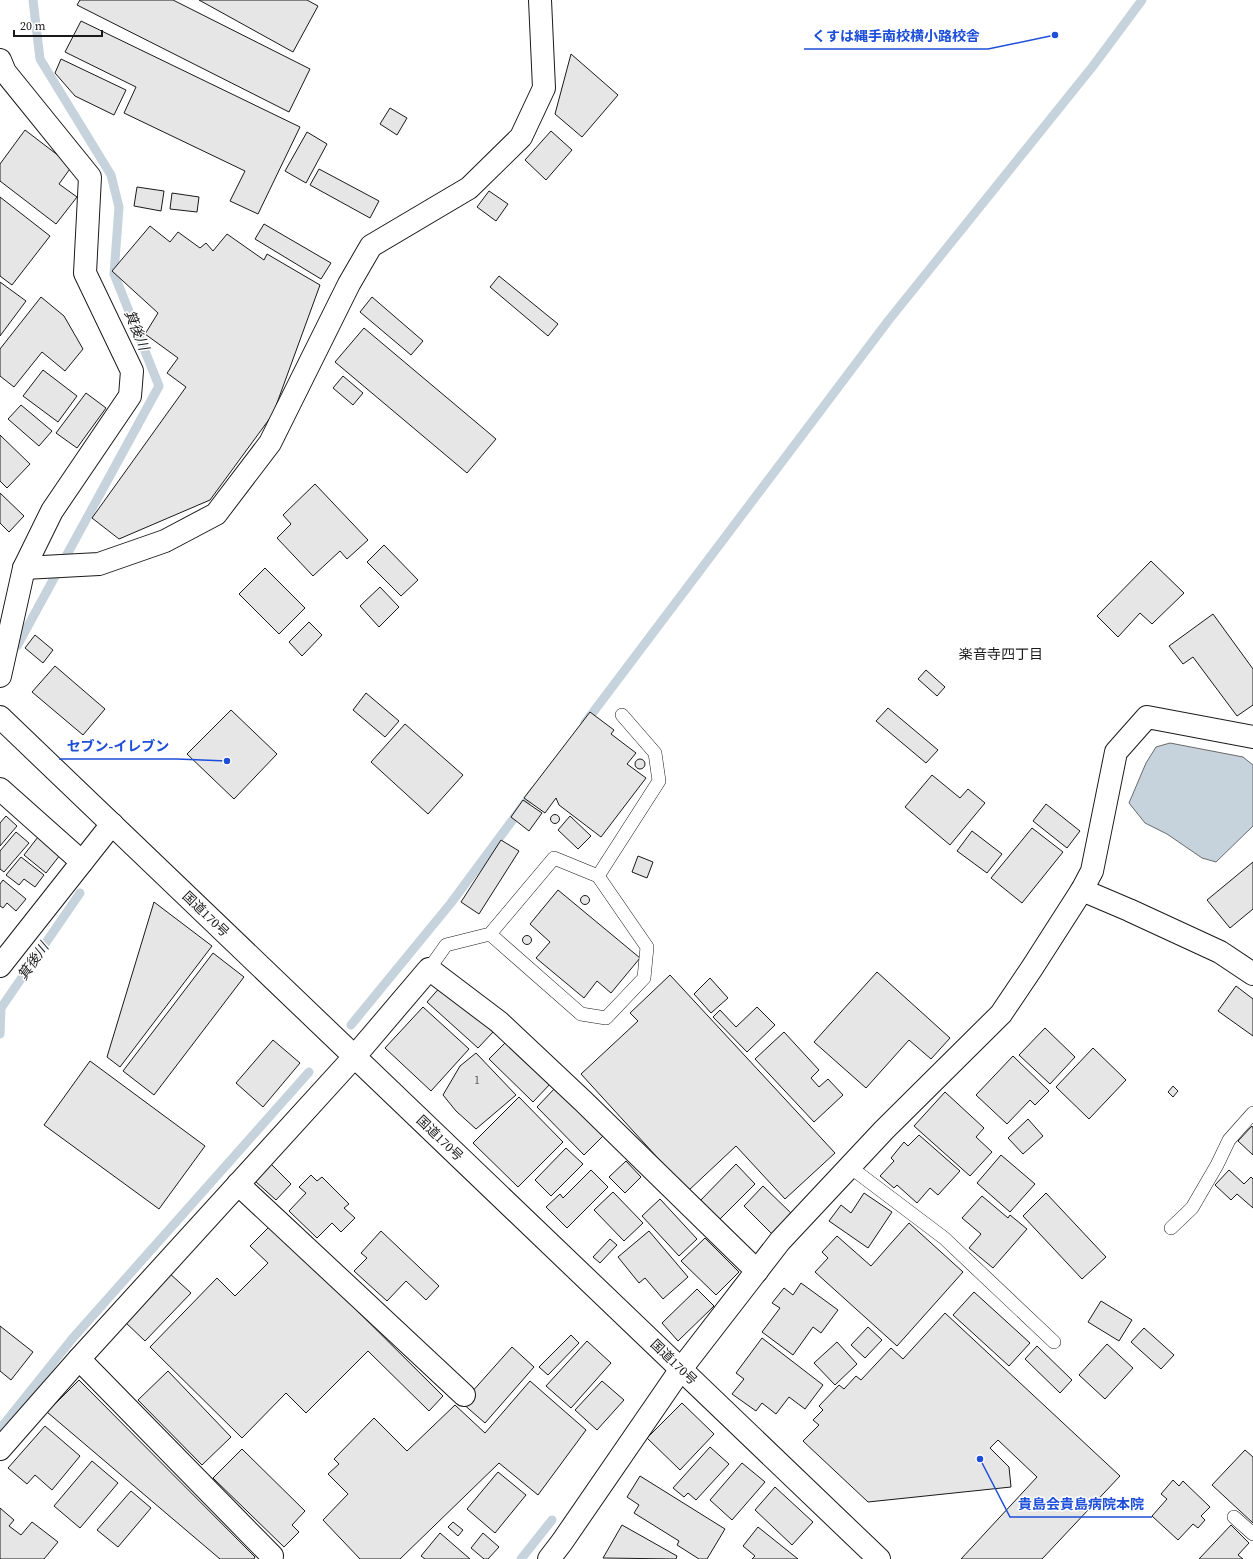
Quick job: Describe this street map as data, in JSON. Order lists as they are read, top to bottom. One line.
{"streets":{"main road":["国道170号"]},"districts":["楽音寺四丁目"],"water":["箕後川"],"places":["くすは縄手南校横小路校舎","セブン-イレブン","貴島会貴島病院本院"],"house_numbers":["1"],"scale_bar":"20 m"}
